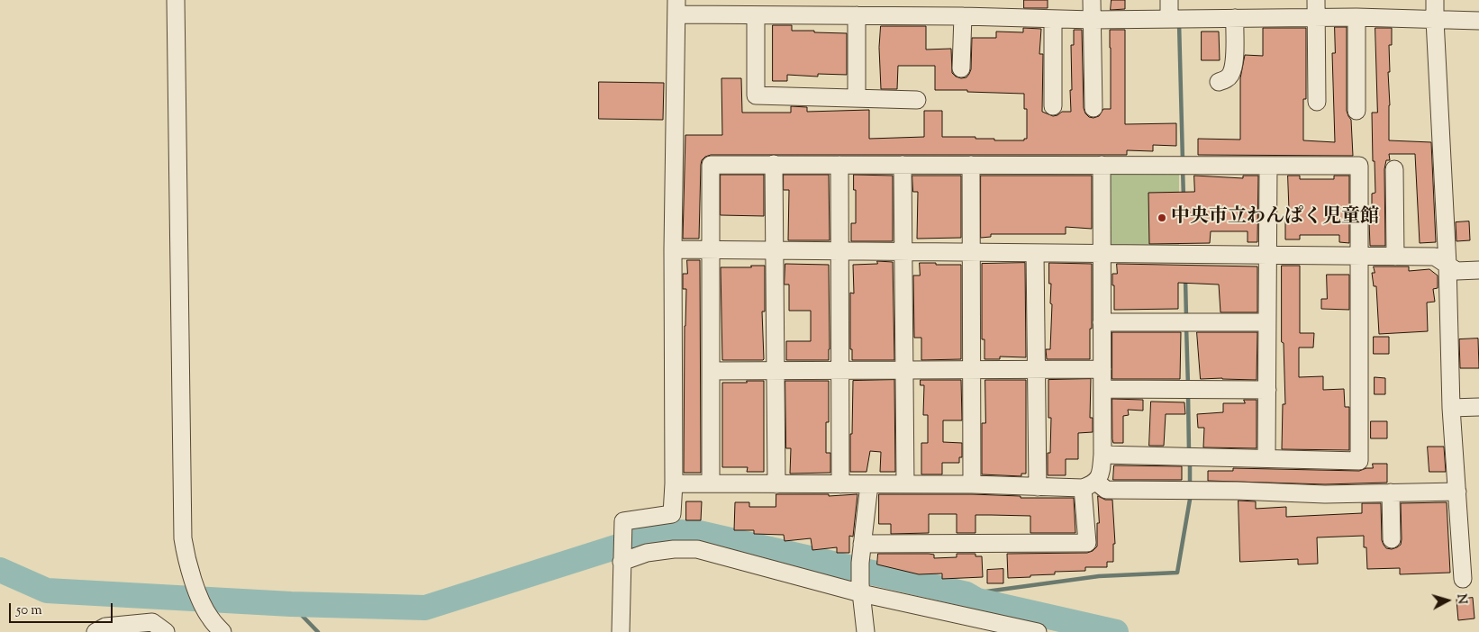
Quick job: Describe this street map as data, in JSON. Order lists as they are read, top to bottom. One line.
{"places":["中央市立わんぱく児童館"],"scale_bar":"50 m","north":"right"}
